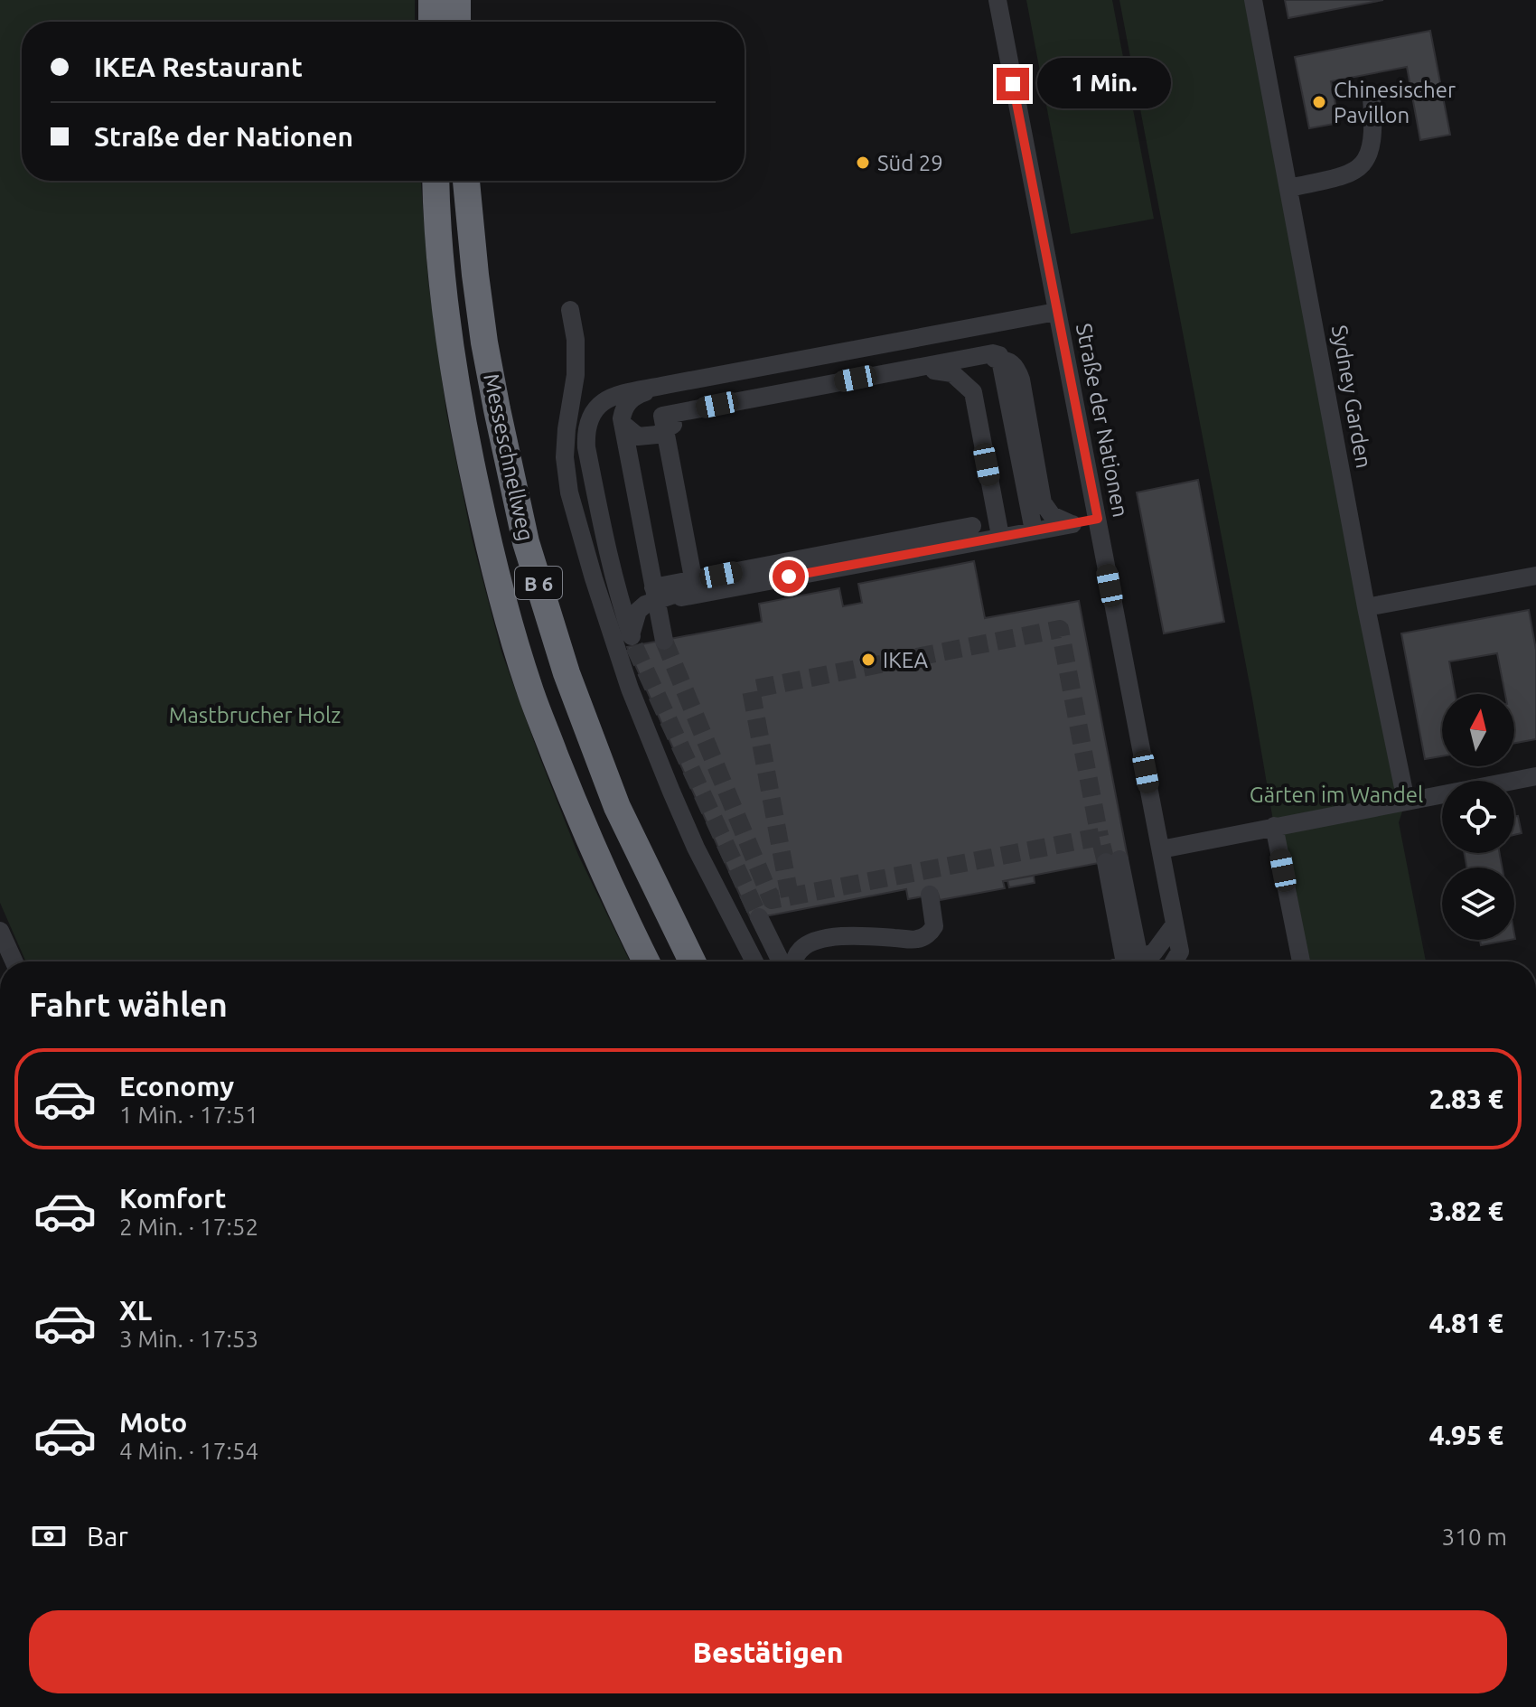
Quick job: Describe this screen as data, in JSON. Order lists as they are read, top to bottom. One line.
{"streets":{"highway":["Messeschnellweg","B 6"],"street":["Sydney Garden","Straße der Nationen"]},"parks":["Mastbrucher Holz","Gärten im Wandel"],"places":["Chinesischer Pavillon","Süd 29","IKEA"],"north":"top","page":{"banner":["IKEA Restaurant","Straße der Nationen"],"bubble":"1 Min.","heading":"Fahrt wählen","list":[{"name":"Economy","note":"1 Min. · 17:51","value":"2.83 €"},{"name":"Komfort","note":"2 Min. · 17:52","value":"3.82 €"},{"name":"XL","note":"3 Min. · 17:53","value":"4.81 €"},{"name":"Moto","note":"4 Min. · 17:54","value":"4.95 €"}],"pay":["Bar","310 m"],"buttons":"Bestätigen"}}
